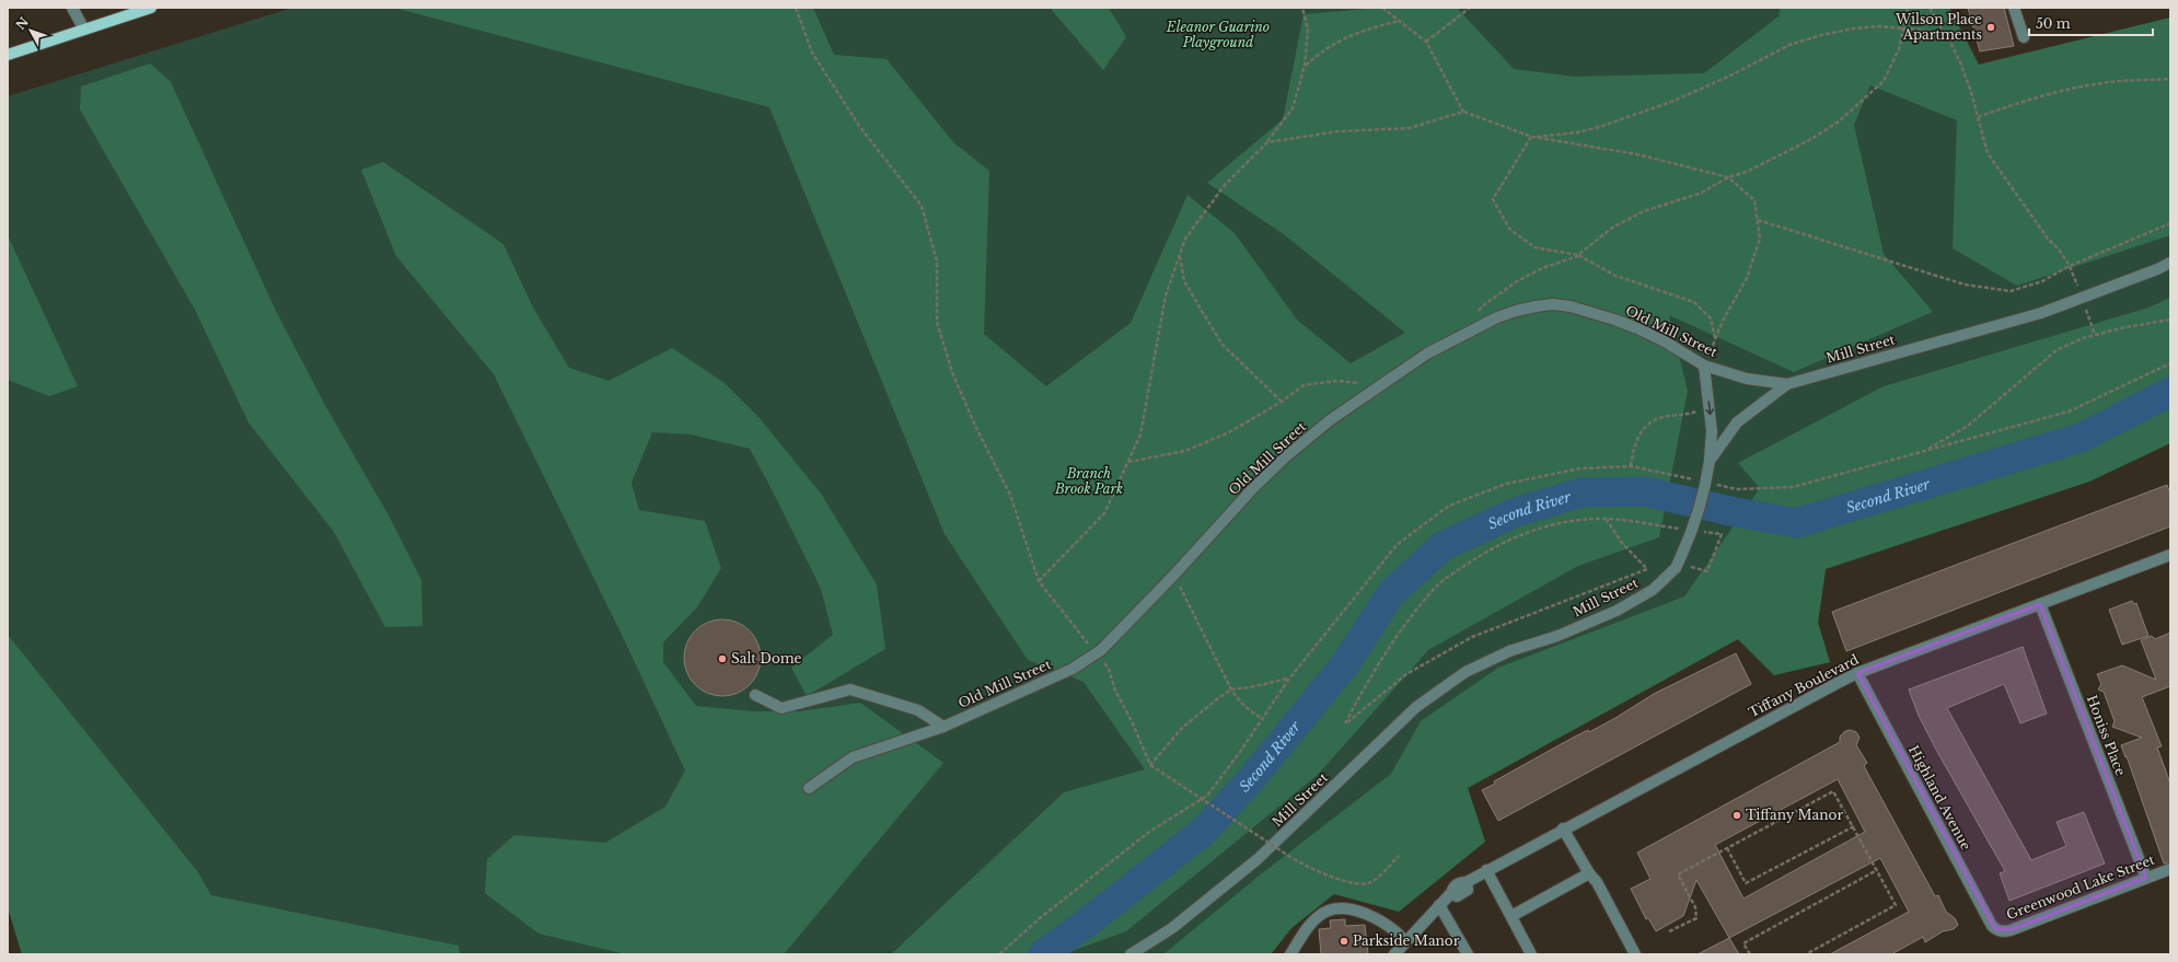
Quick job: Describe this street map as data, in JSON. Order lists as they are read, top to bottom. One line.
{"streets":{"street":["Old Mill Street","Mill Street","Tiffany Boulevard","Honiss Place","Highland Avenue","Greenwood Lake Street"]},"crossings":[["Old Mill Street","Mill Street"],["Tiffany Boulevard","Honiss Place"],["Tiffany Boulevard","Highland Avenue"],["Honiss Place","Greenwood Lake Street"],["Highland Avenue","Greenwood Lake Street"]],"water":["Second River"],"parks":["Eleanor Guarino Playground","Branch Brook Park"],"places":["Wilson Place Apartments","Salt Dome","Tiffany Manor","Parkside Manor"],"scale_bar":"50 m","north":"top left"}
